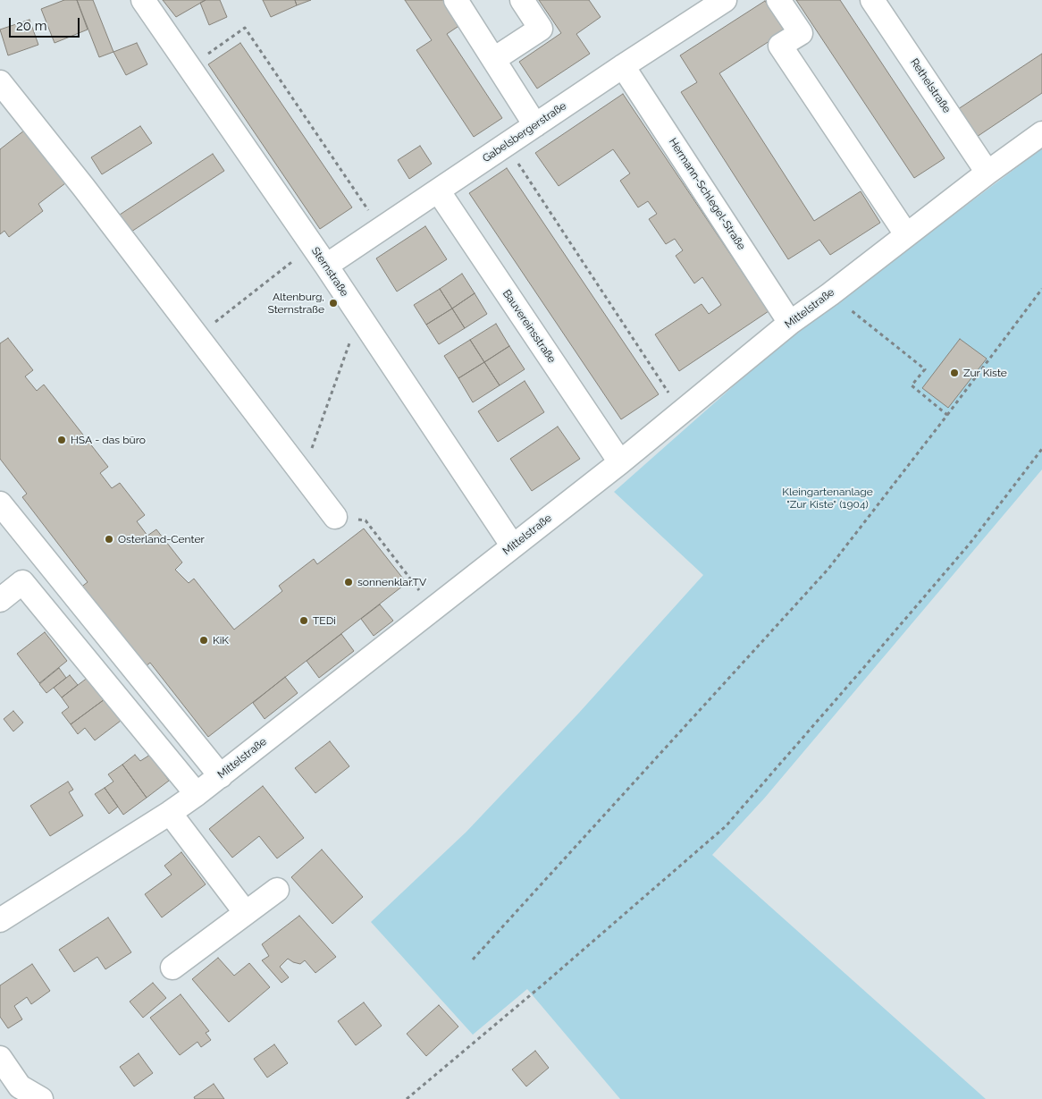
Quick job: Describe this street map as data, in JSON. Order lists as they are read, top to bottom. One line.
{"streets":{"street":["Rethelstraße","Gabelsbergerstraße","Hermann-Schlegel-Straße","Sternstraße","Mittelstraße","Bauvereinsstraße"]},"crossings":[["Rethelstraße","Mittelstraße"],["Gabelsbergerstraße","Hermann-Schlegel-Straße"],["Gabelsbergerstraße","Sternstraße"],["Gabelsbergerstraße","Bauvereinsstraße"],["Hermann-Schlegel-Straße","Mittelstraße"],["Sternstraße","Mittelstraße"],["Mittelstraße","Bauvereinsstraße"]],"parks":["Kleingartenanlage \"Zur Kiste\" (1904)"],"places":["Altenburg, Sternstraße","Zur Kiste","HSA - das büro","Osterland-Center","sonnenklar.TV","TEDi","KiK"],"scale_bar":"20 m"}
